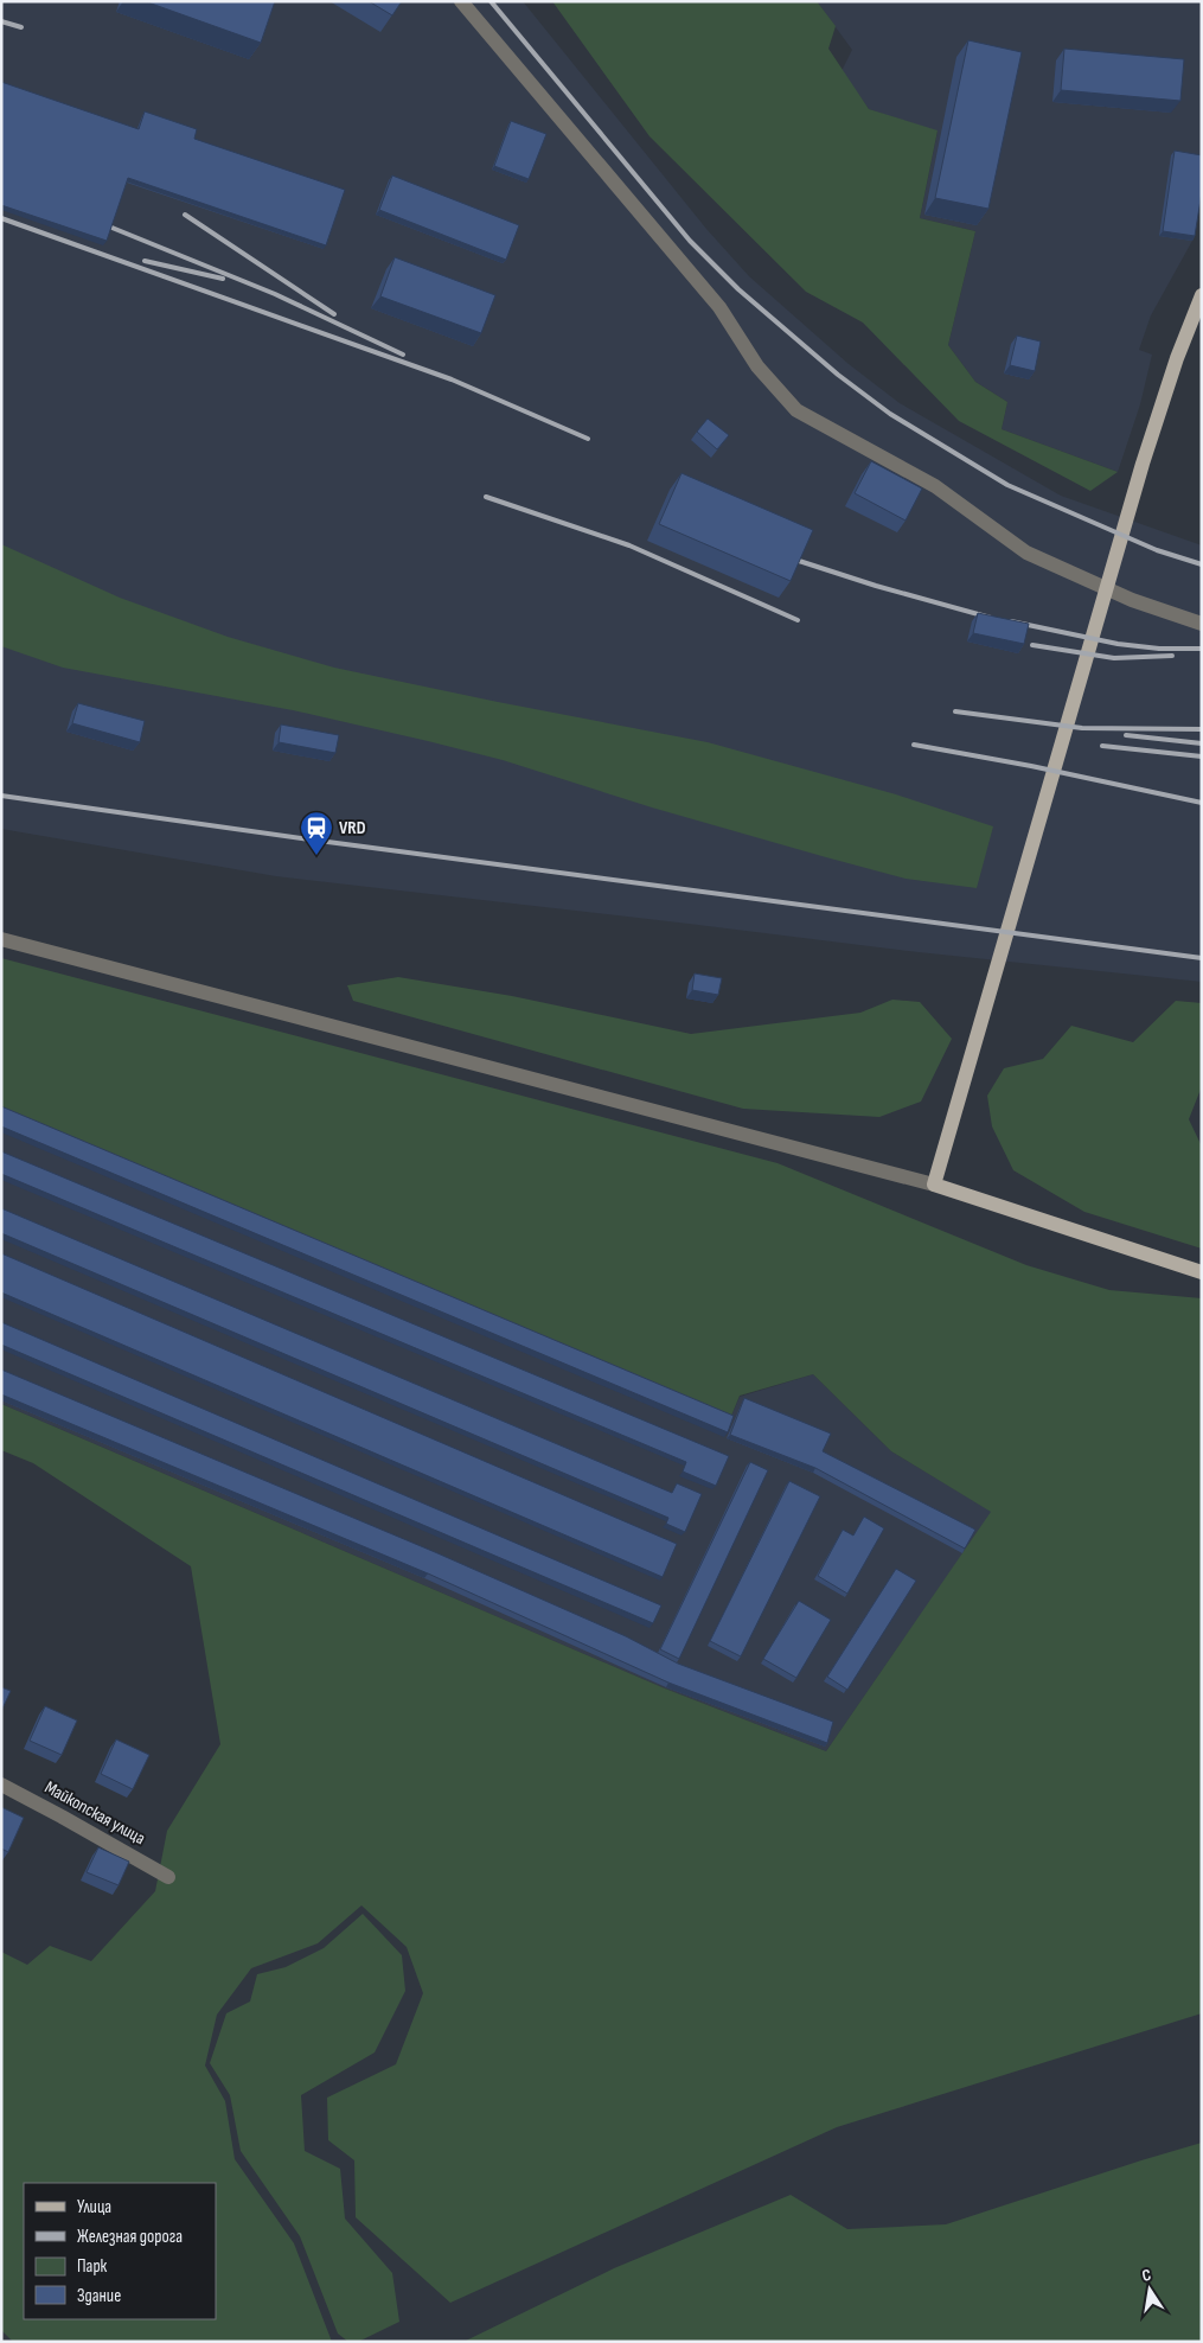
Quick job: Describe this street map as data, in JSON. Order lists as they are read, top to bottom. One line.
{"streets":{"street":["Майкопская улица"]},"places":{"station":["VRD"]},"legend":["Улица","Железная дорога","Парк","Здание"],"north":"top"}
